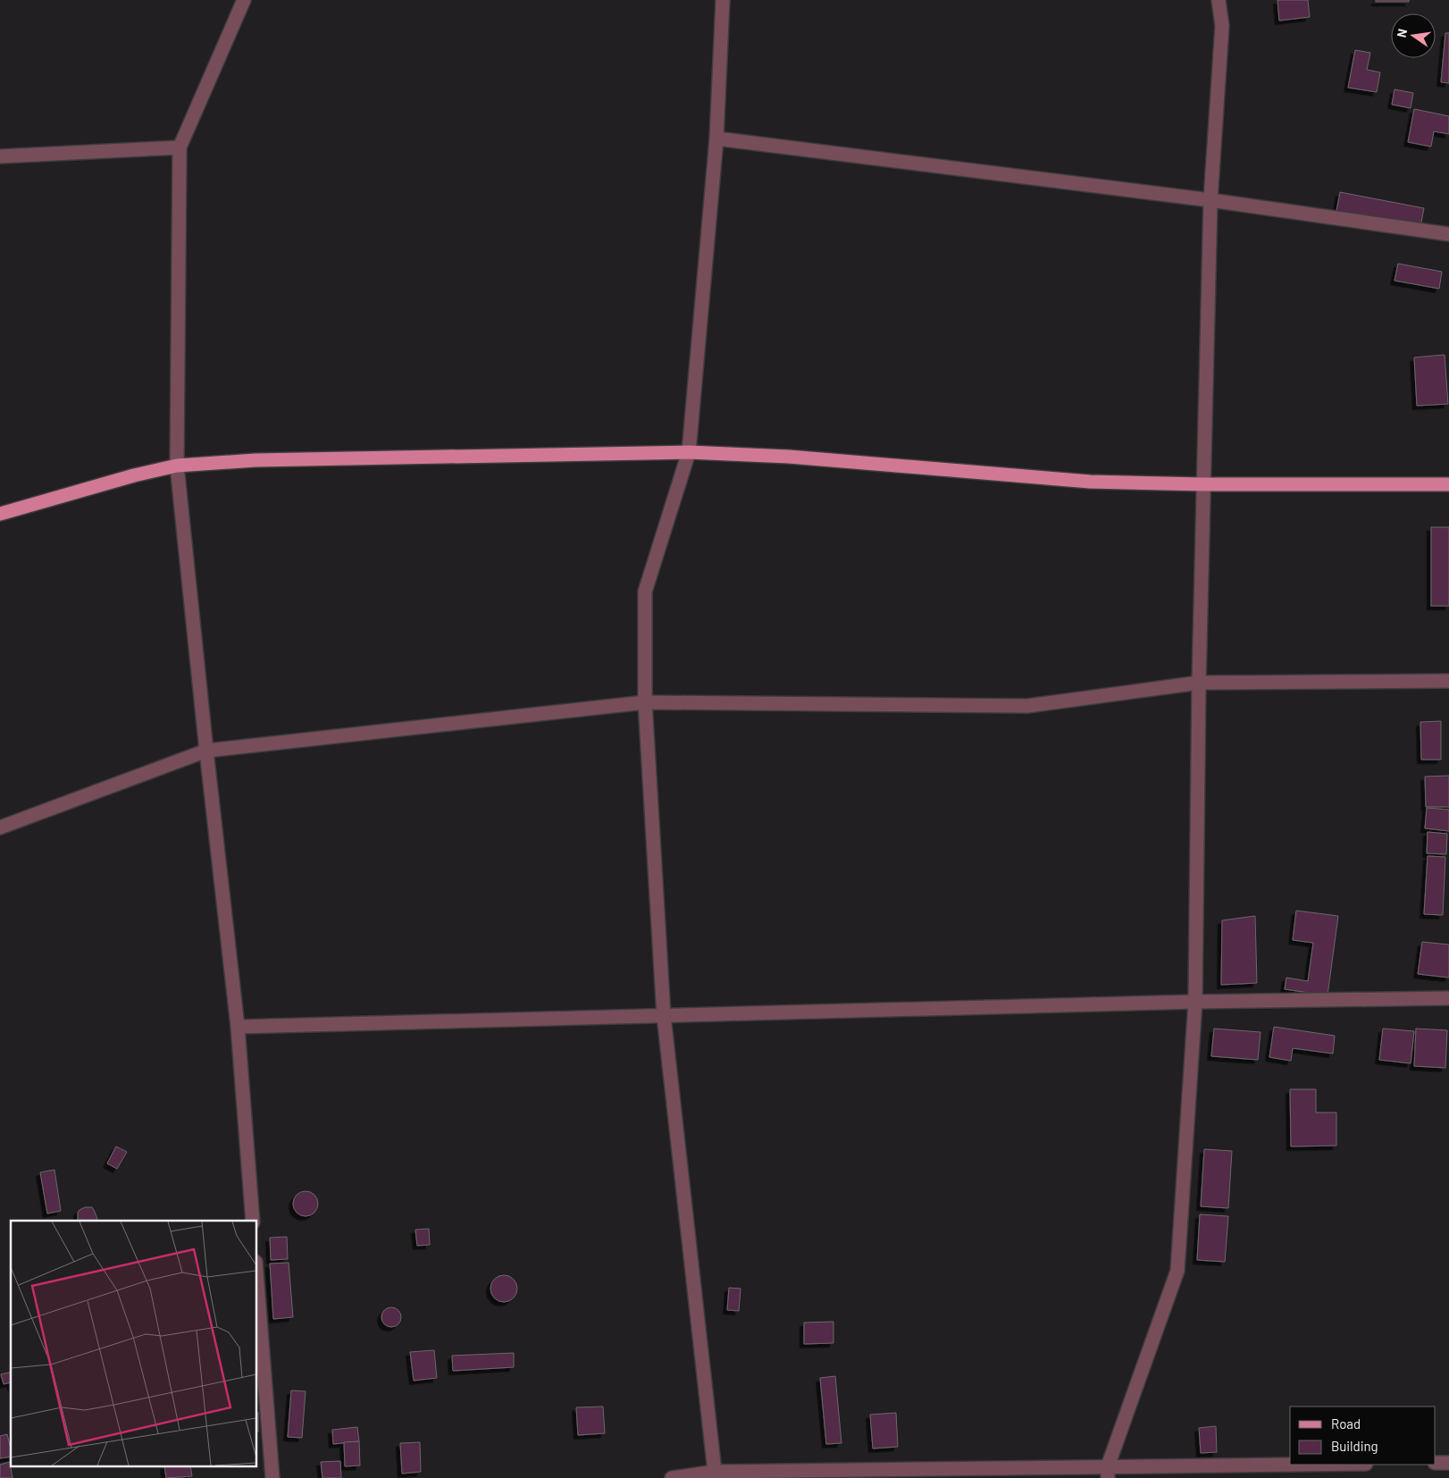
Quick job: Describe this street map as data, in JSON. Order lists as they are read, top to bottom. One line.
{"legend":["Road","Building"],"north":"left"}
